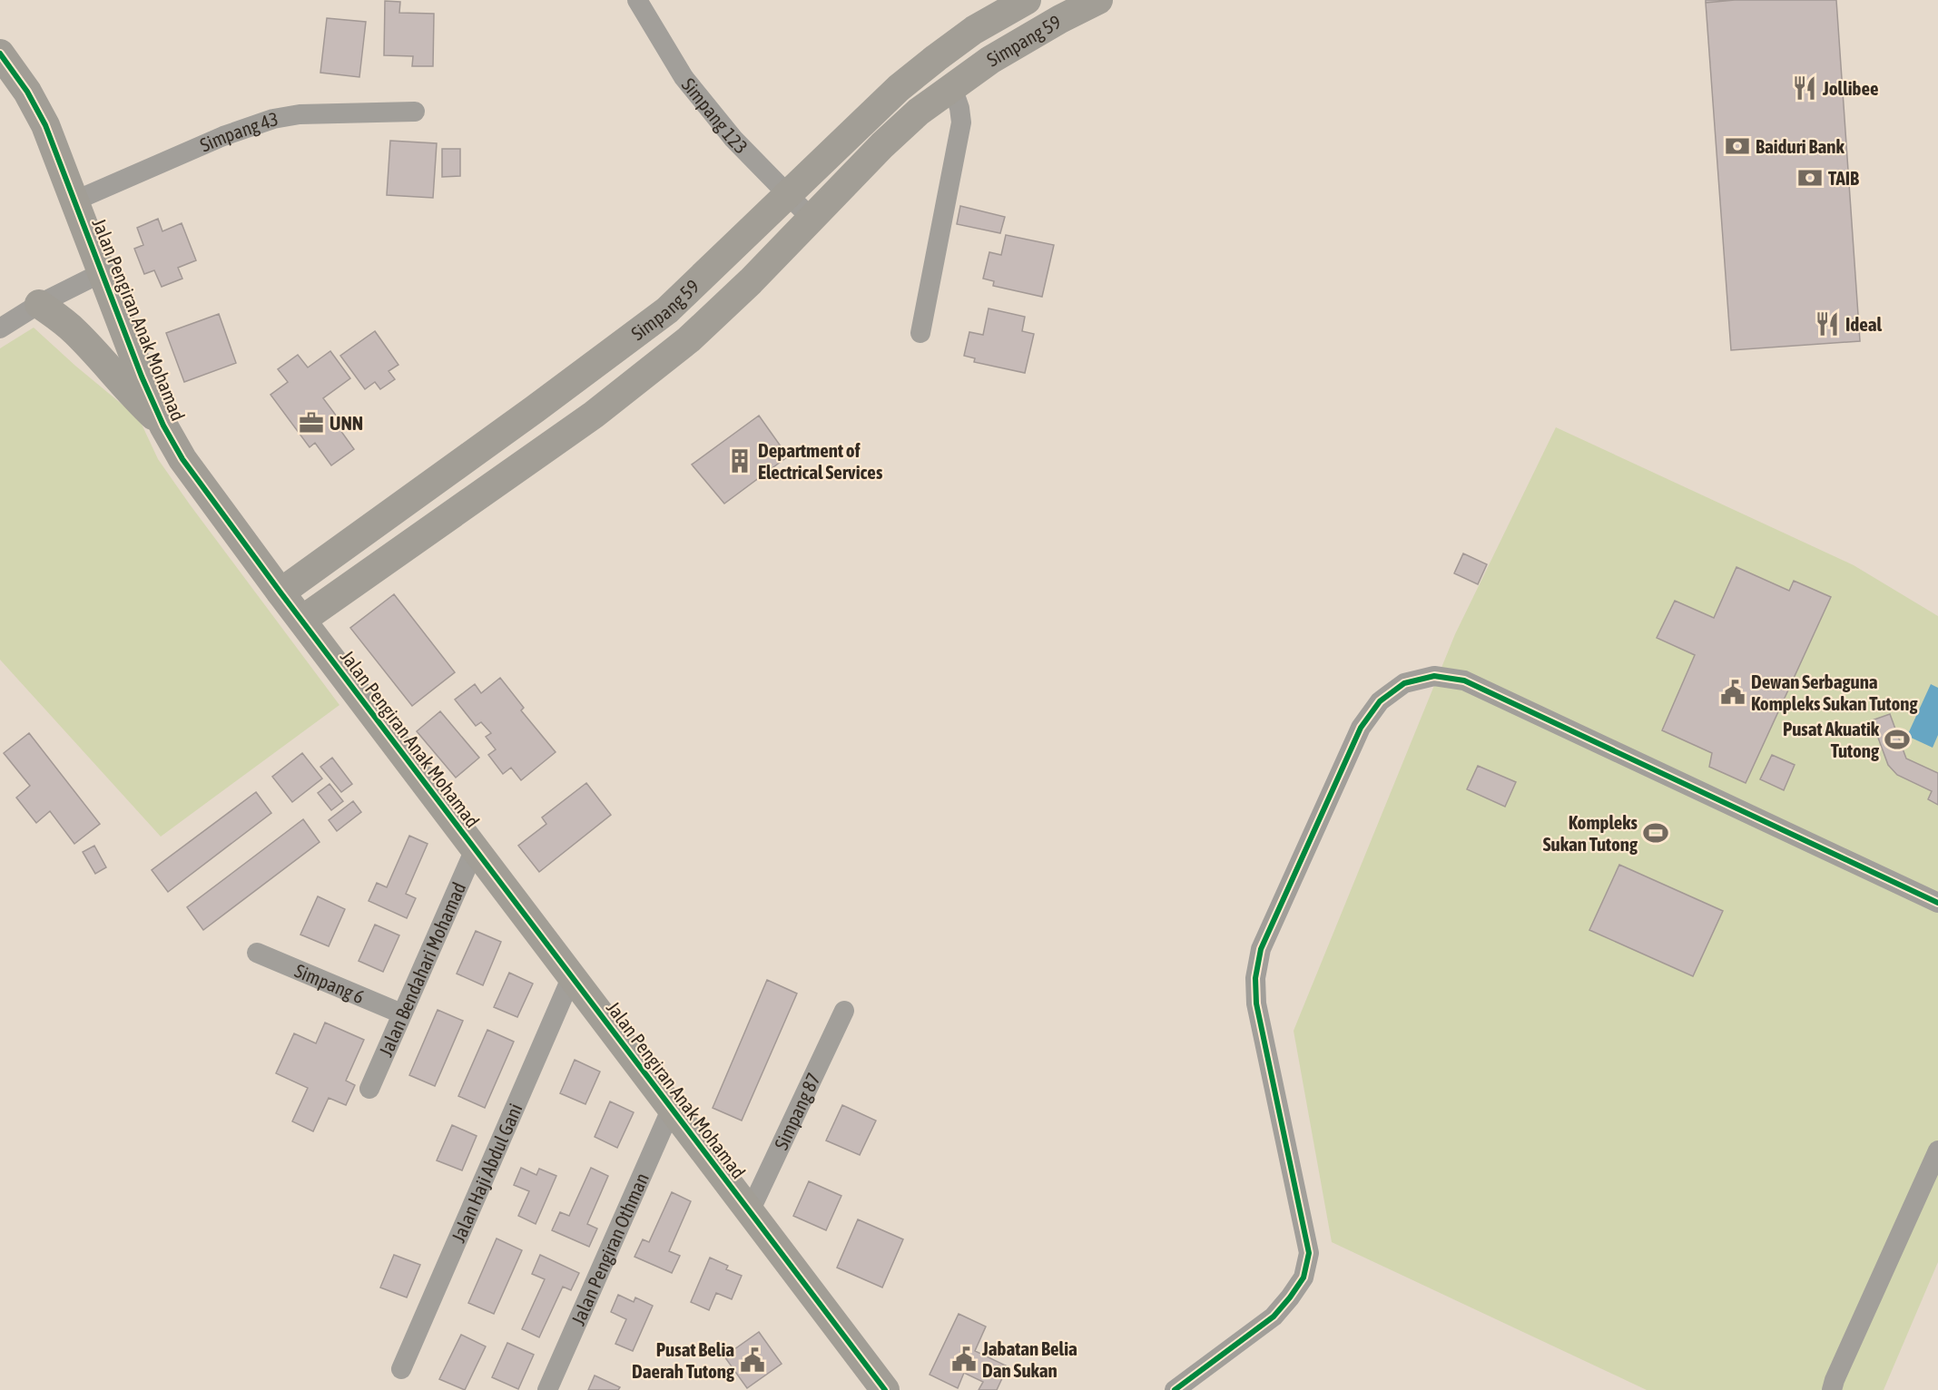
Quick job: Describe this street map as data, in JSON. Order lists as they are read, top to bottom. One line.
{"streets":{"street":["Simpang 59","Simpang 123","Simpang 43","Jalan Pengiran Anak Mohamad","Jalan Bendahari Mohamad","Simpang 6","Simpang 87","Jalan Haji Abdul Gani","Jalan Pengiran Othman"]},"crossings":[["Simpang 59","Simpang 123"],["Simpang 59","Jalan Pengiran Anak Mohamad"],["Simpang 43","Jalan Pengiran Anak Mohamad"],["Jalan Pengiran Anak Mohamad","Jalan Bendahari Mohamad"],["Jalan Pengiran Anak Mohamad","Simpang 87"],["Jalan Pengiran Anak Mohamad","Jalan Haji Abdul Gani"],["Jalan Pengiran Anak Mohamad","Jalan Pengiran Othman"],["Jalan Bendahari Mohamad","Simpang 6"]],"places":{"restaurant":["Jollibee","Ideal"],"bank":["Baiduri Bank","TAIB"],"office":["UNN"],"building":["Department of Electrical Services"],"public building":["Dewan Serbaguna Kompleks Sukan Tutong","Jabatan Belia Dan Sukan","Pusat Belia Daerah Tutong"],"sports":["Pusat Akuatik Tutong","Kompleks Sukan Tutong"]}}
